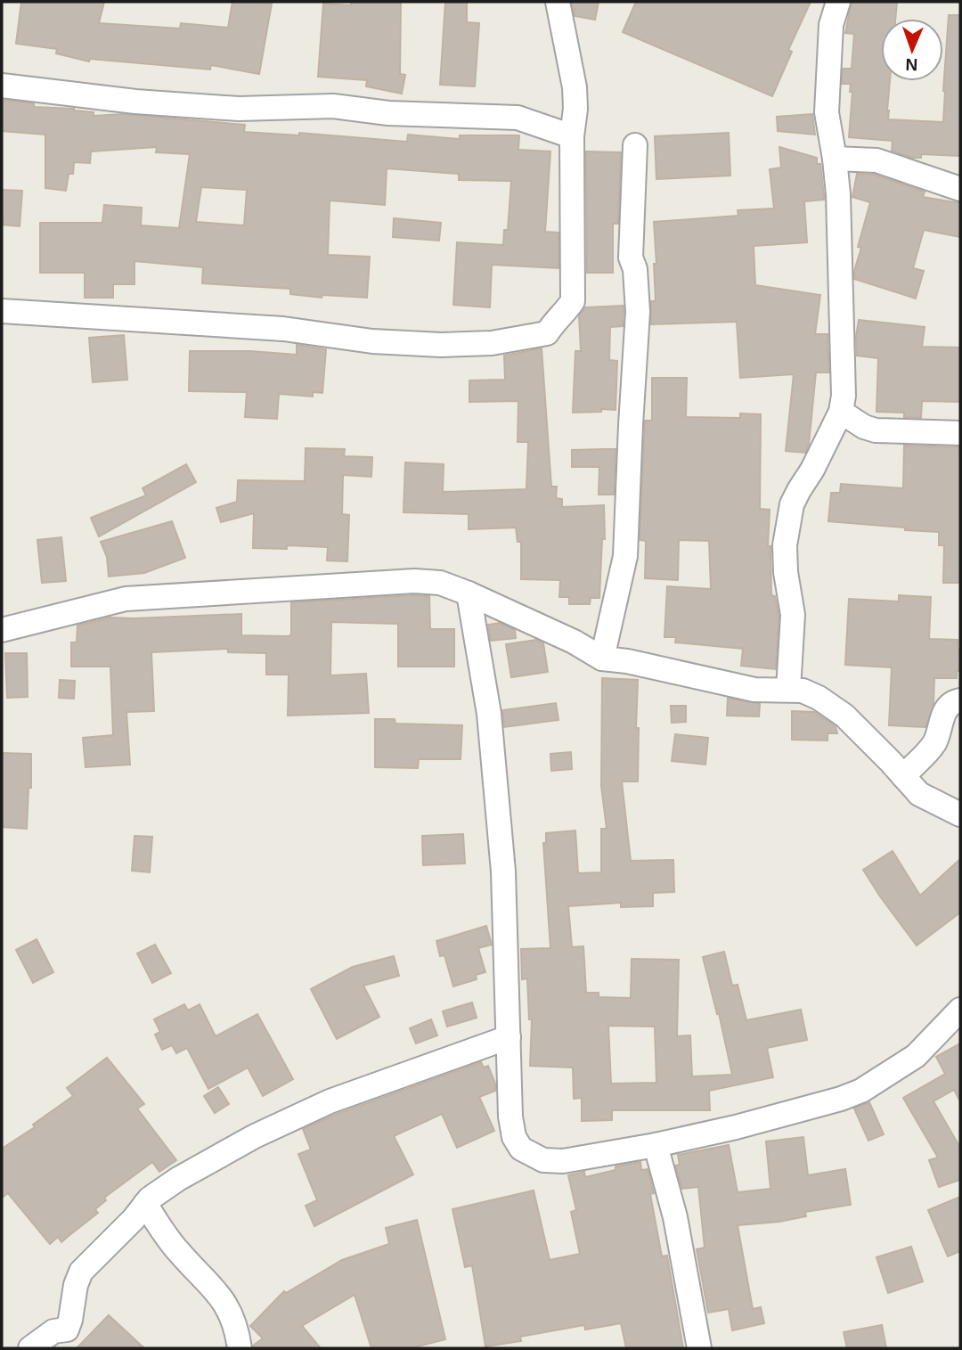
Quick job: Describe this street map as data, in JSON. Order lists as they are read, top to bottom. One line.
{"north":"bottom"}
